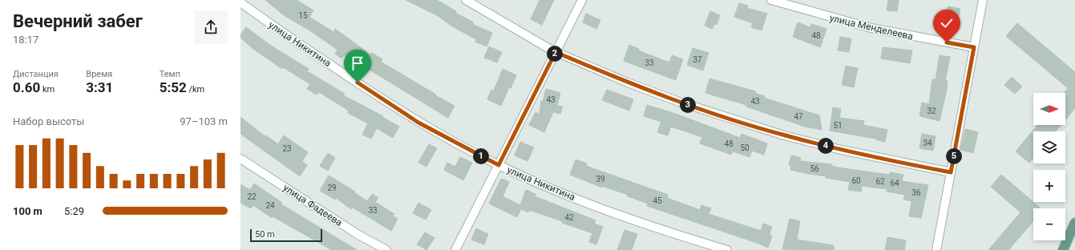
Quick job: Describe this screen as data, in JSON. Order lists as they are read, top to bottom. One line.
{"streets":{"street":["улица Менделеева","улица Никитина","улица Фадеева"]},"house_numbers":["15","48","37","33","43","43","32","47","51","34","48","50","23","56","39","60","62","64","29","36","22","45","24","33","42"],"scale_bar":"50 m","north":"right","page":{"heading":["Вечерний забег","18:17"],"pins":["2","3","4","1","5"],"stats":[["Дистанция","0.60 km"],["Время","3:31"],["Темп","5:52 /km"]],"map_buttons":["+","−"],"chart":["Набор высоты","97–103 m"],"list":[{"name":"100 m","note":"5:29"}],"scale":"50 m"}}
